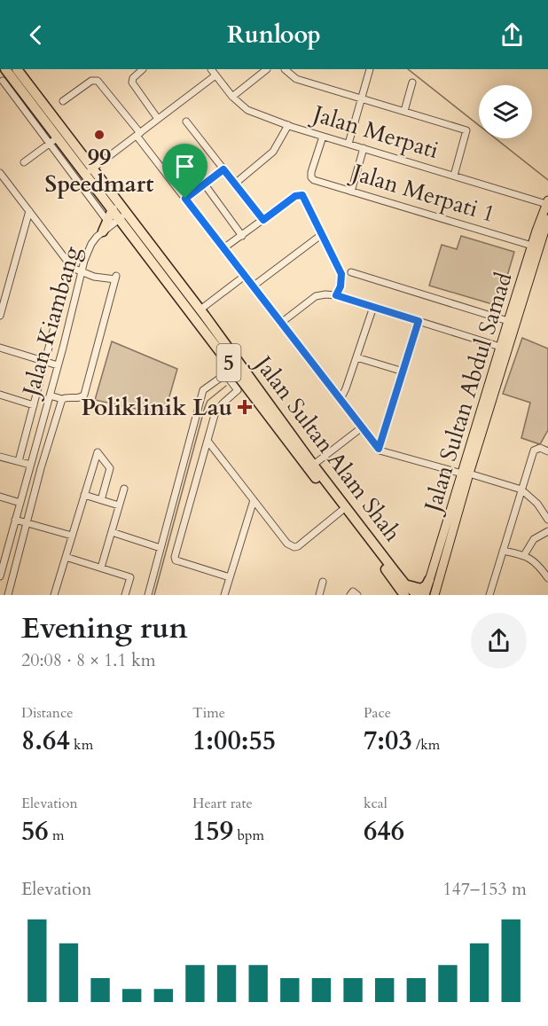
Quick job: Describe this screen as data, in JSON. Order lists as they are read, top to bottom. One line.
{"streets":{"highway":["5","Jalan Sultan Alam Shah"],"main road":["Jalan Sultan Abdul Samad"],"street":["Jalan Merpati","Jalan Merpati 1","Jalan Kiambang"]},"crossings":[["Jalan Merpati","Jalan Merpati 1"],["Jalan Merpati","Jalan Sultan Abdul Samad"],["Jalan Merpati 1","Jalan Sultan Abdul Samad"],["Jalan Kiambang","Jalan Sultan Alam Shah"]],"places":{"other":["99 Speedmart"],"health":["Poliklinik Lau"]},"page":{"header":"Runloop","heading":["Evening run","20:08 · 8 × 1.1 km"],"stats":[["Distance","8.64 km"],["Time","1:00:55"],["Pace","7:03 /km"],["Elevation","56 m"],["Heart rate","159 bpm"],["kcal","646"]],"chart":["Elevation","147–153 m"]}}
